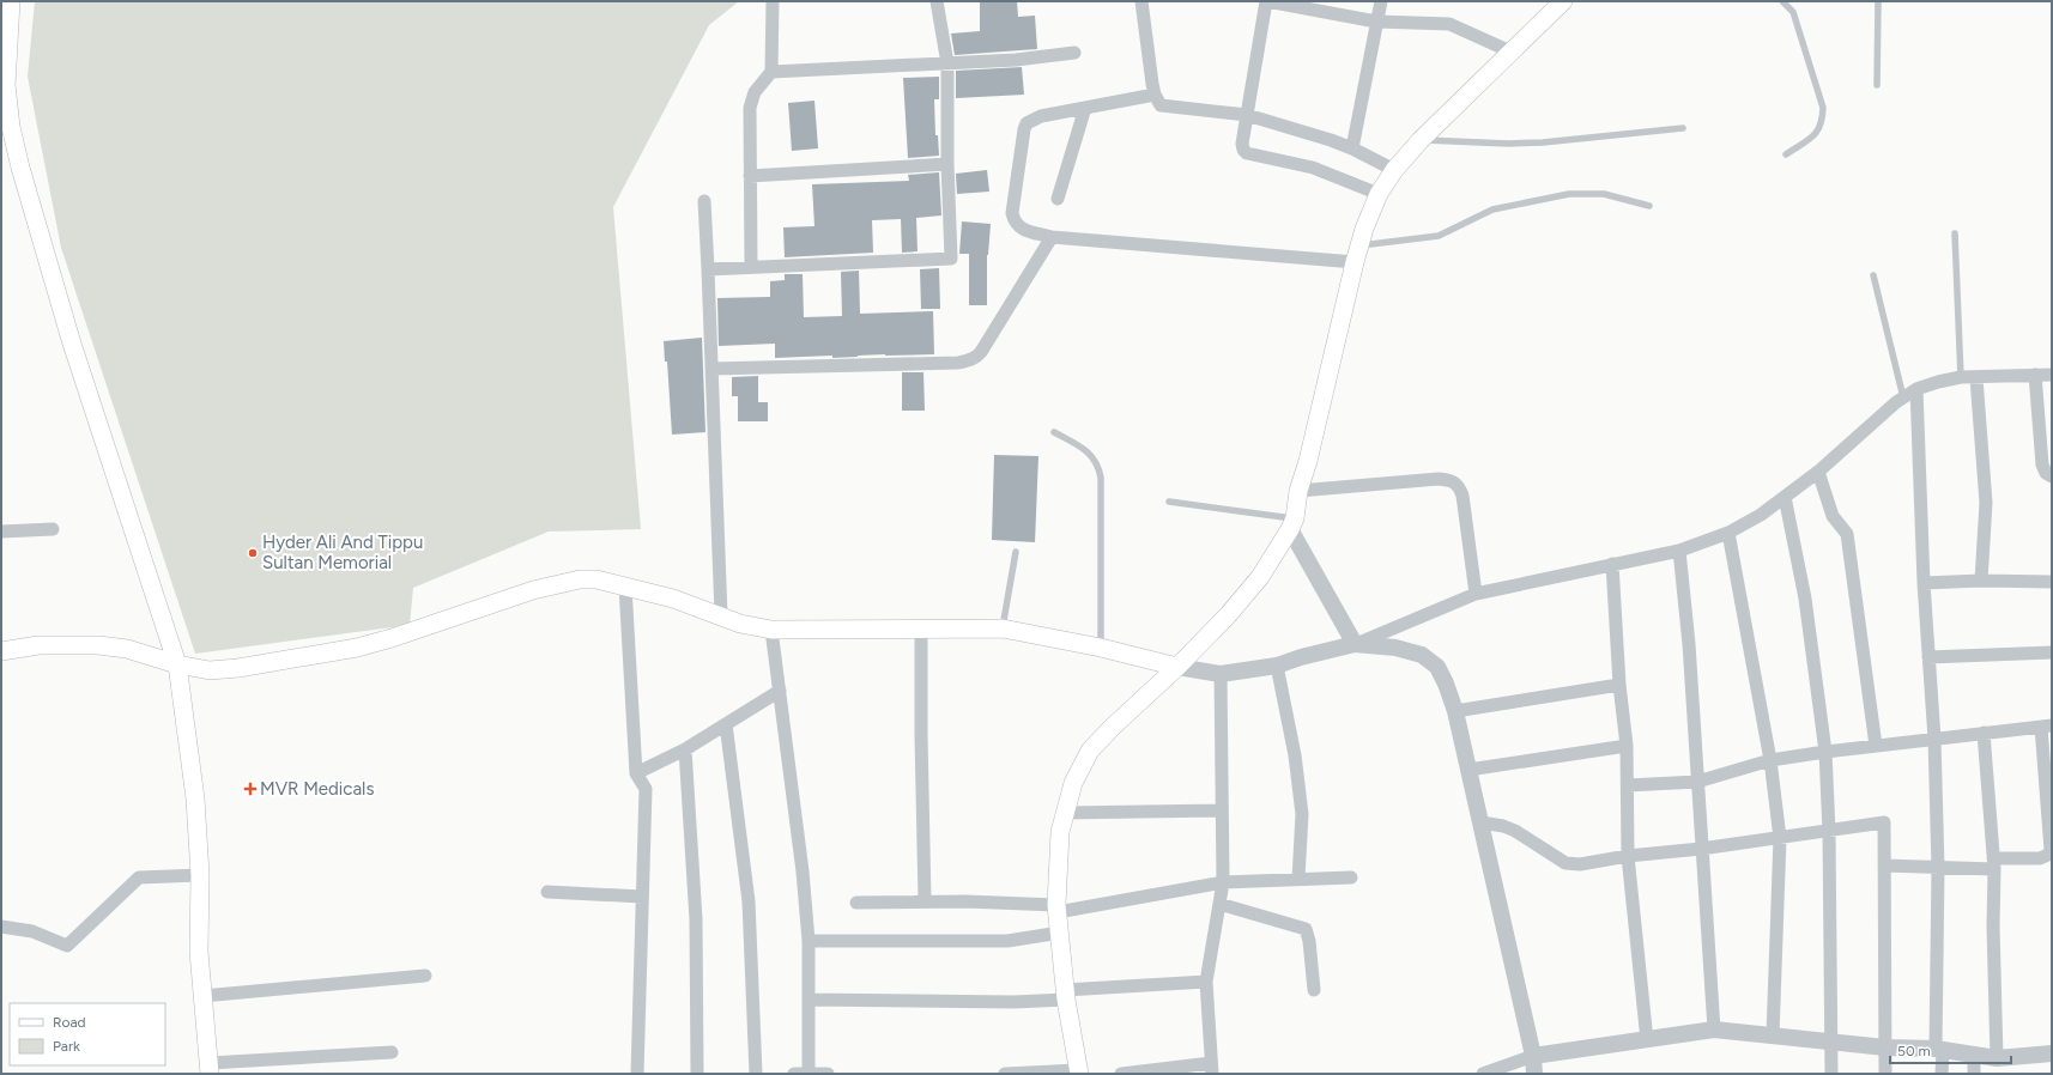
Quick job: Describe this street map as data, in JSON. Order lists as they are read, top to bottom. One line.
{"places":{"other":["Hyder Ali And Tippu Sultan Memorial"],"health":["MVR Medicals"]},"legend":["Road","Park"],"scale_bar":"50 m"}
